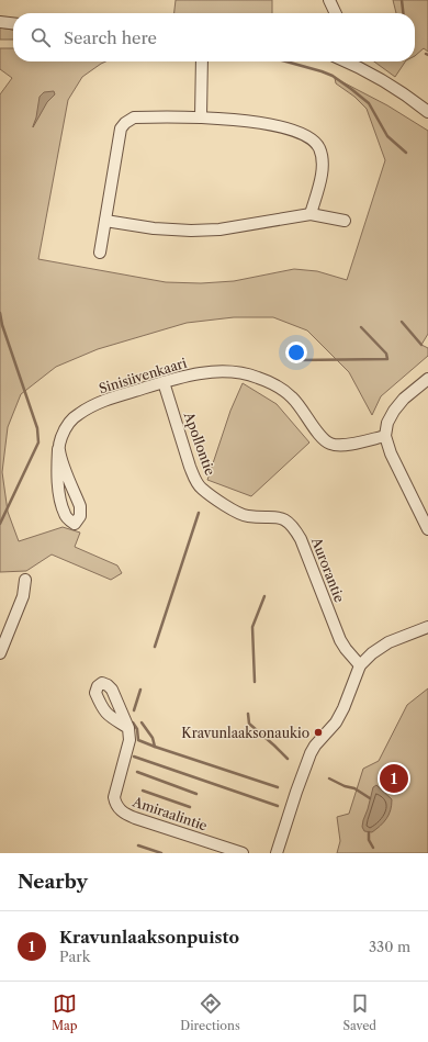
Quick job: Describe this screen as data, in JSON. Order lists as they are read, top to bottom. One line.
{"streets":{"street":["Sinisiivenkaari","Apollontie","Aurorantie","Amiraalintie"]},"crossings":[["Sinisiivenkaari","Apollontie"],["Apollontie","Aurorantie"]],"places":["Kravunlaaksonaukio"],"page":{"search":"Search here","pins":"1","heading":"Nearby","list":[{"mark":"1","name":"Kravunlaaksonpuisto","note":"Park","value":"330 m"}],"nav":["Map","Directions","Saved"]}}
